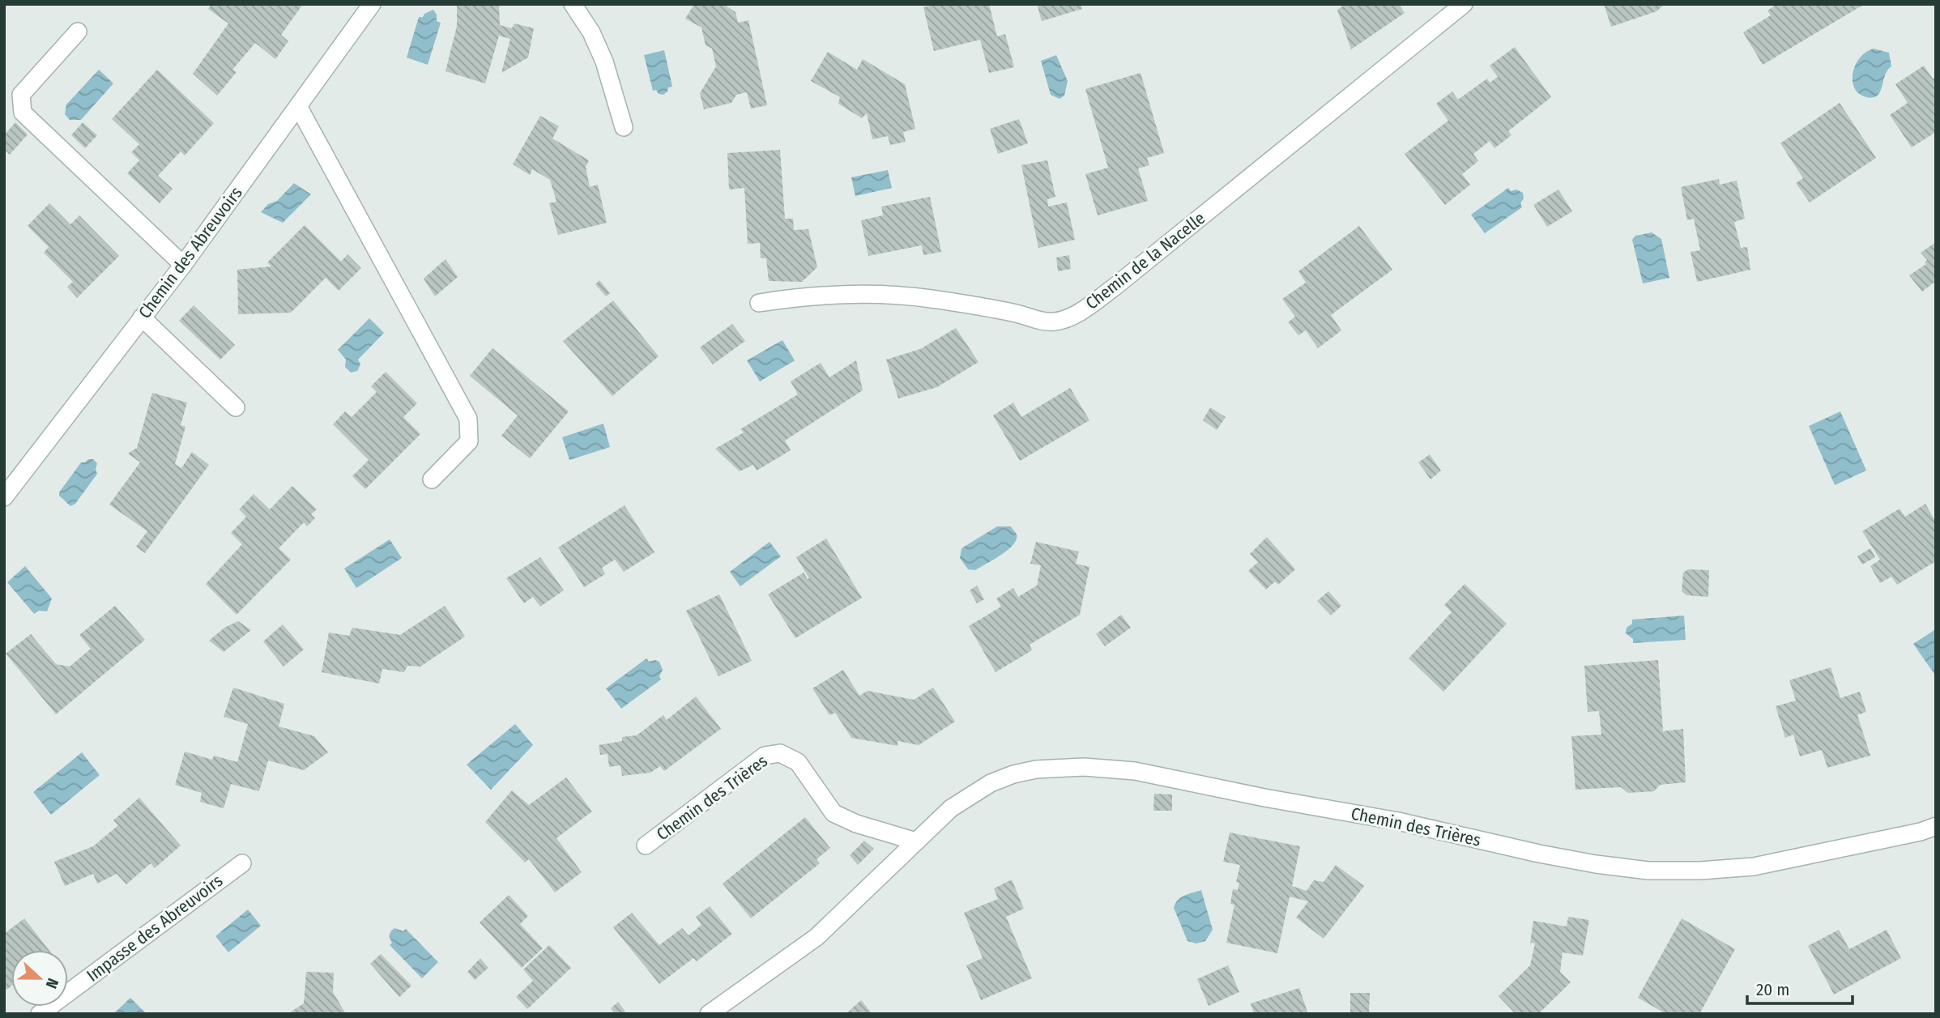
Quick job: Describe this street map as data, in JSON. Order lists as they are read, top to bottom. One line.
{"streets":{"street":["Chemin des Abreuvoirs","Chemin de la Nacelle","Chemin des Trières","Impasse des Abreuvoirs"]},"scale_bar":"20 m","north":"right"}
